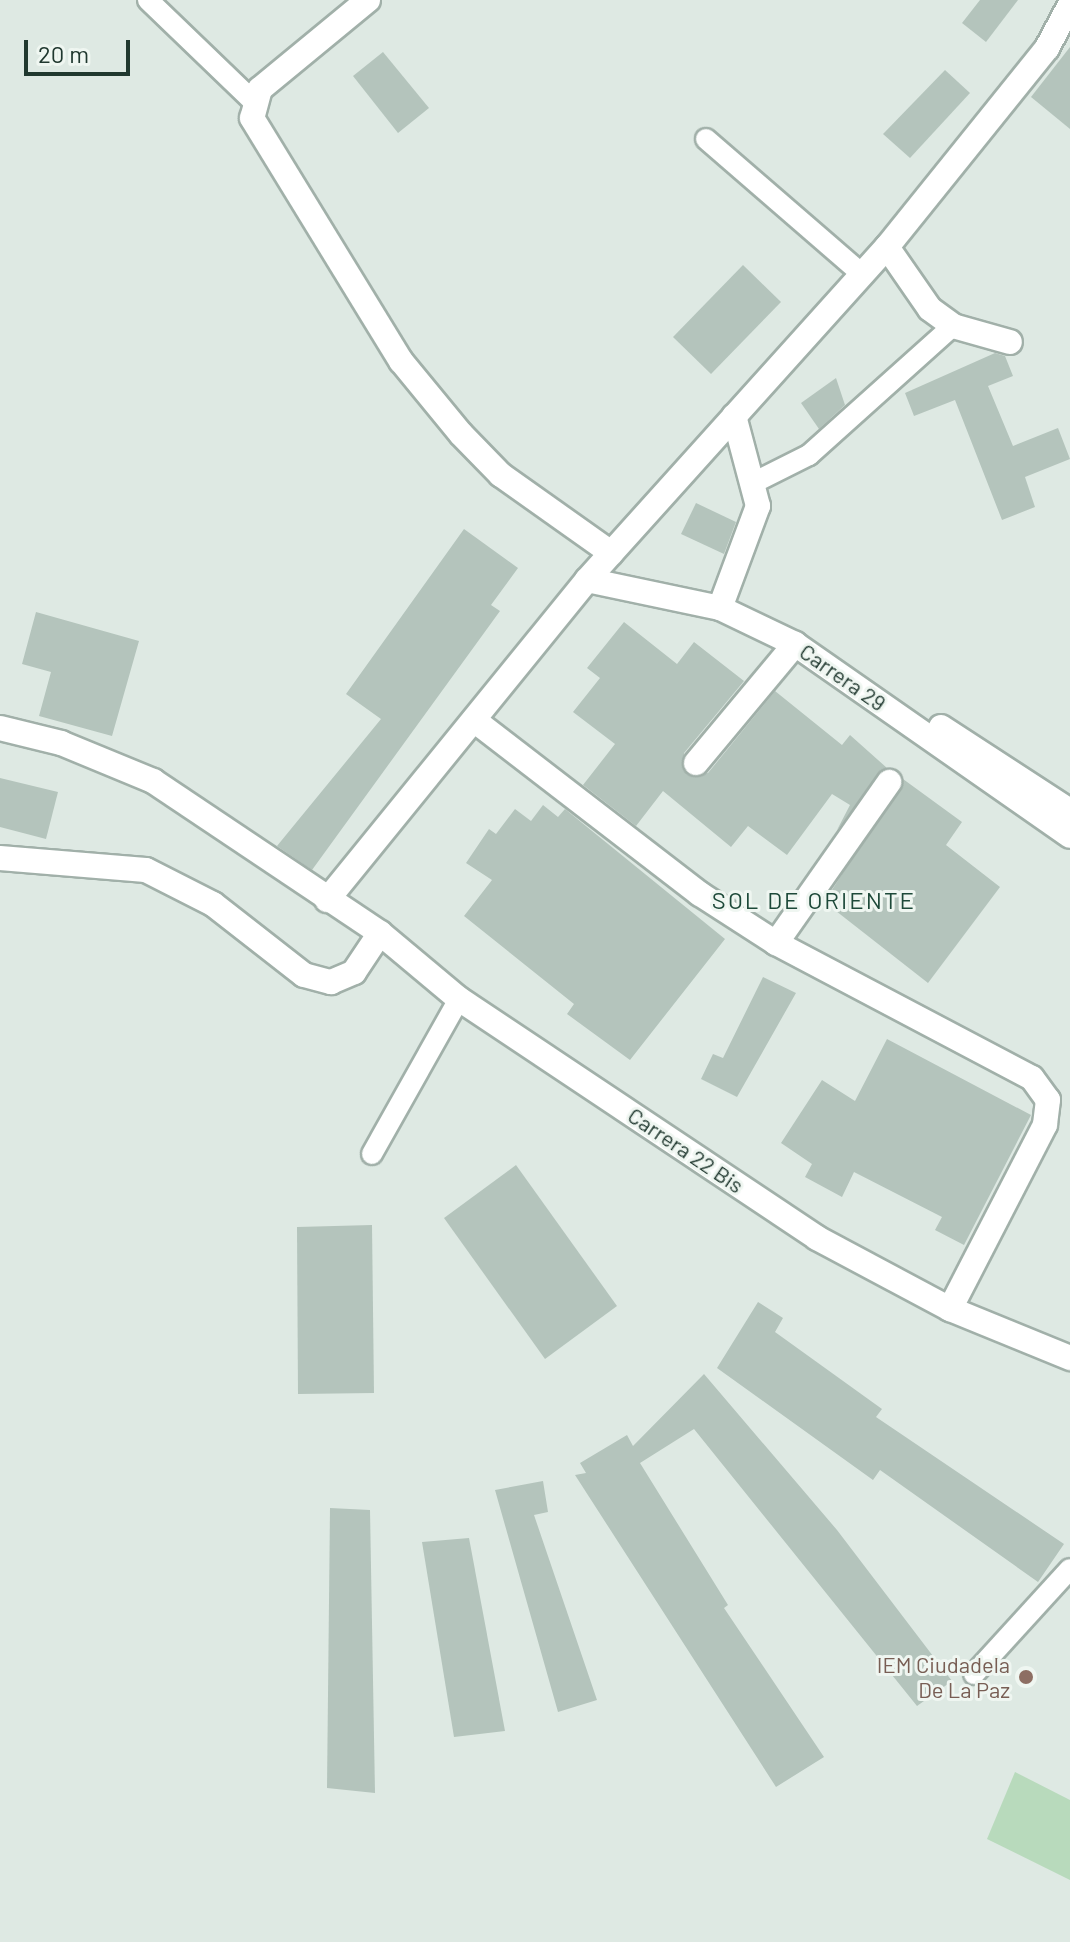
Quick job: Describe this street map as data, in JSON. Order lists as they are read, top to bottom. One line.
{"streets":{"street":["Carrera 29","Carrera 22 Bis"]},"districts":["SOL DE ORIENTE"],"places":["IEM Ciudadela De La Paz"],"scale_bar":"20 m"}
